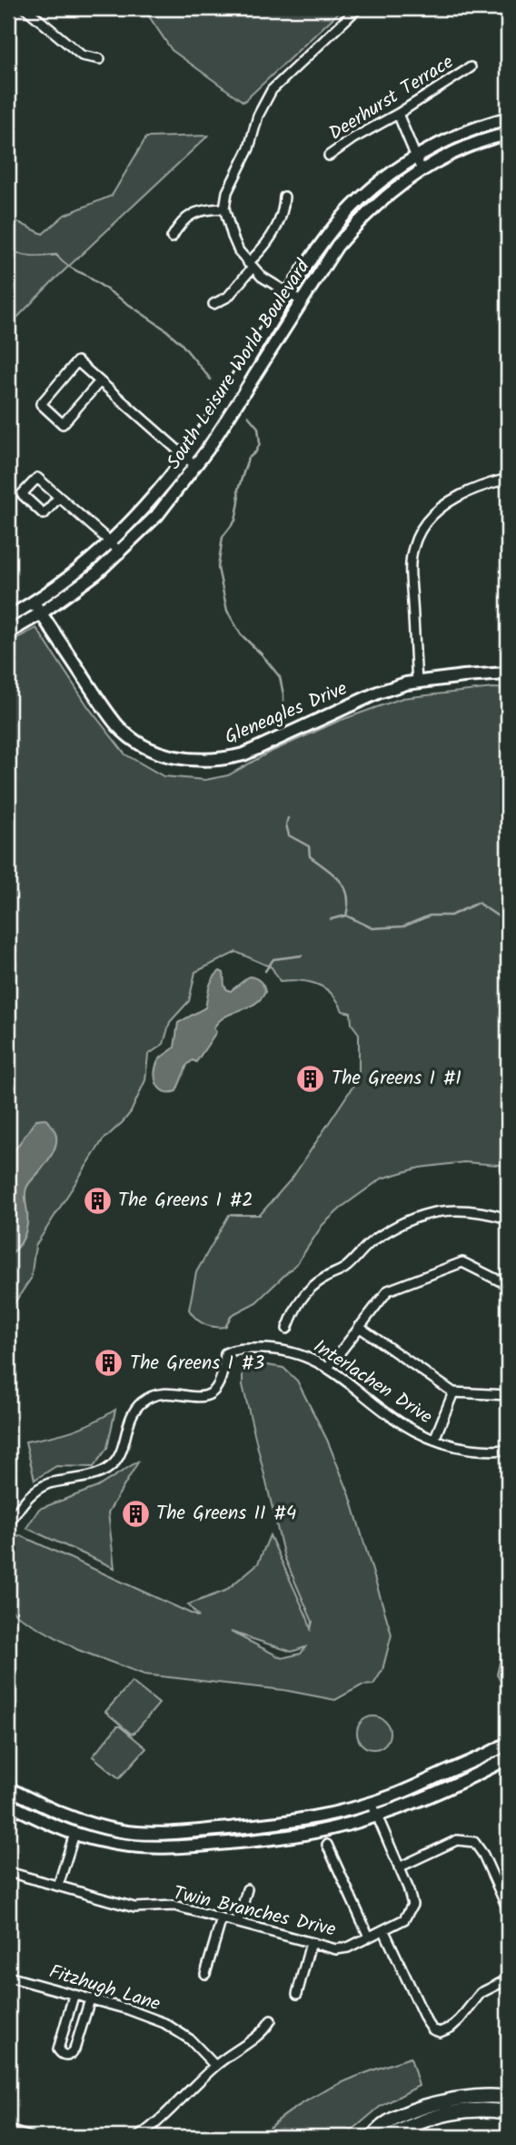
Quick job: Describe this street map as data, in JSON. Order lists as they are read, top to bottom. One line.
{"streets":{"street":["Deerhurst Terrace","South Leisure World Boulevard","Gleneagles Drive","Interlachen Drive","Twin Branches Drive","Fitzhugh Lane"]},"crossings":[["South Leisure World Boulevard","Gleneagles Drive"]],"places":{"building":["The Greens I #1","The Greens I #2","The Greens I #3","The Greens II #4"]}}
